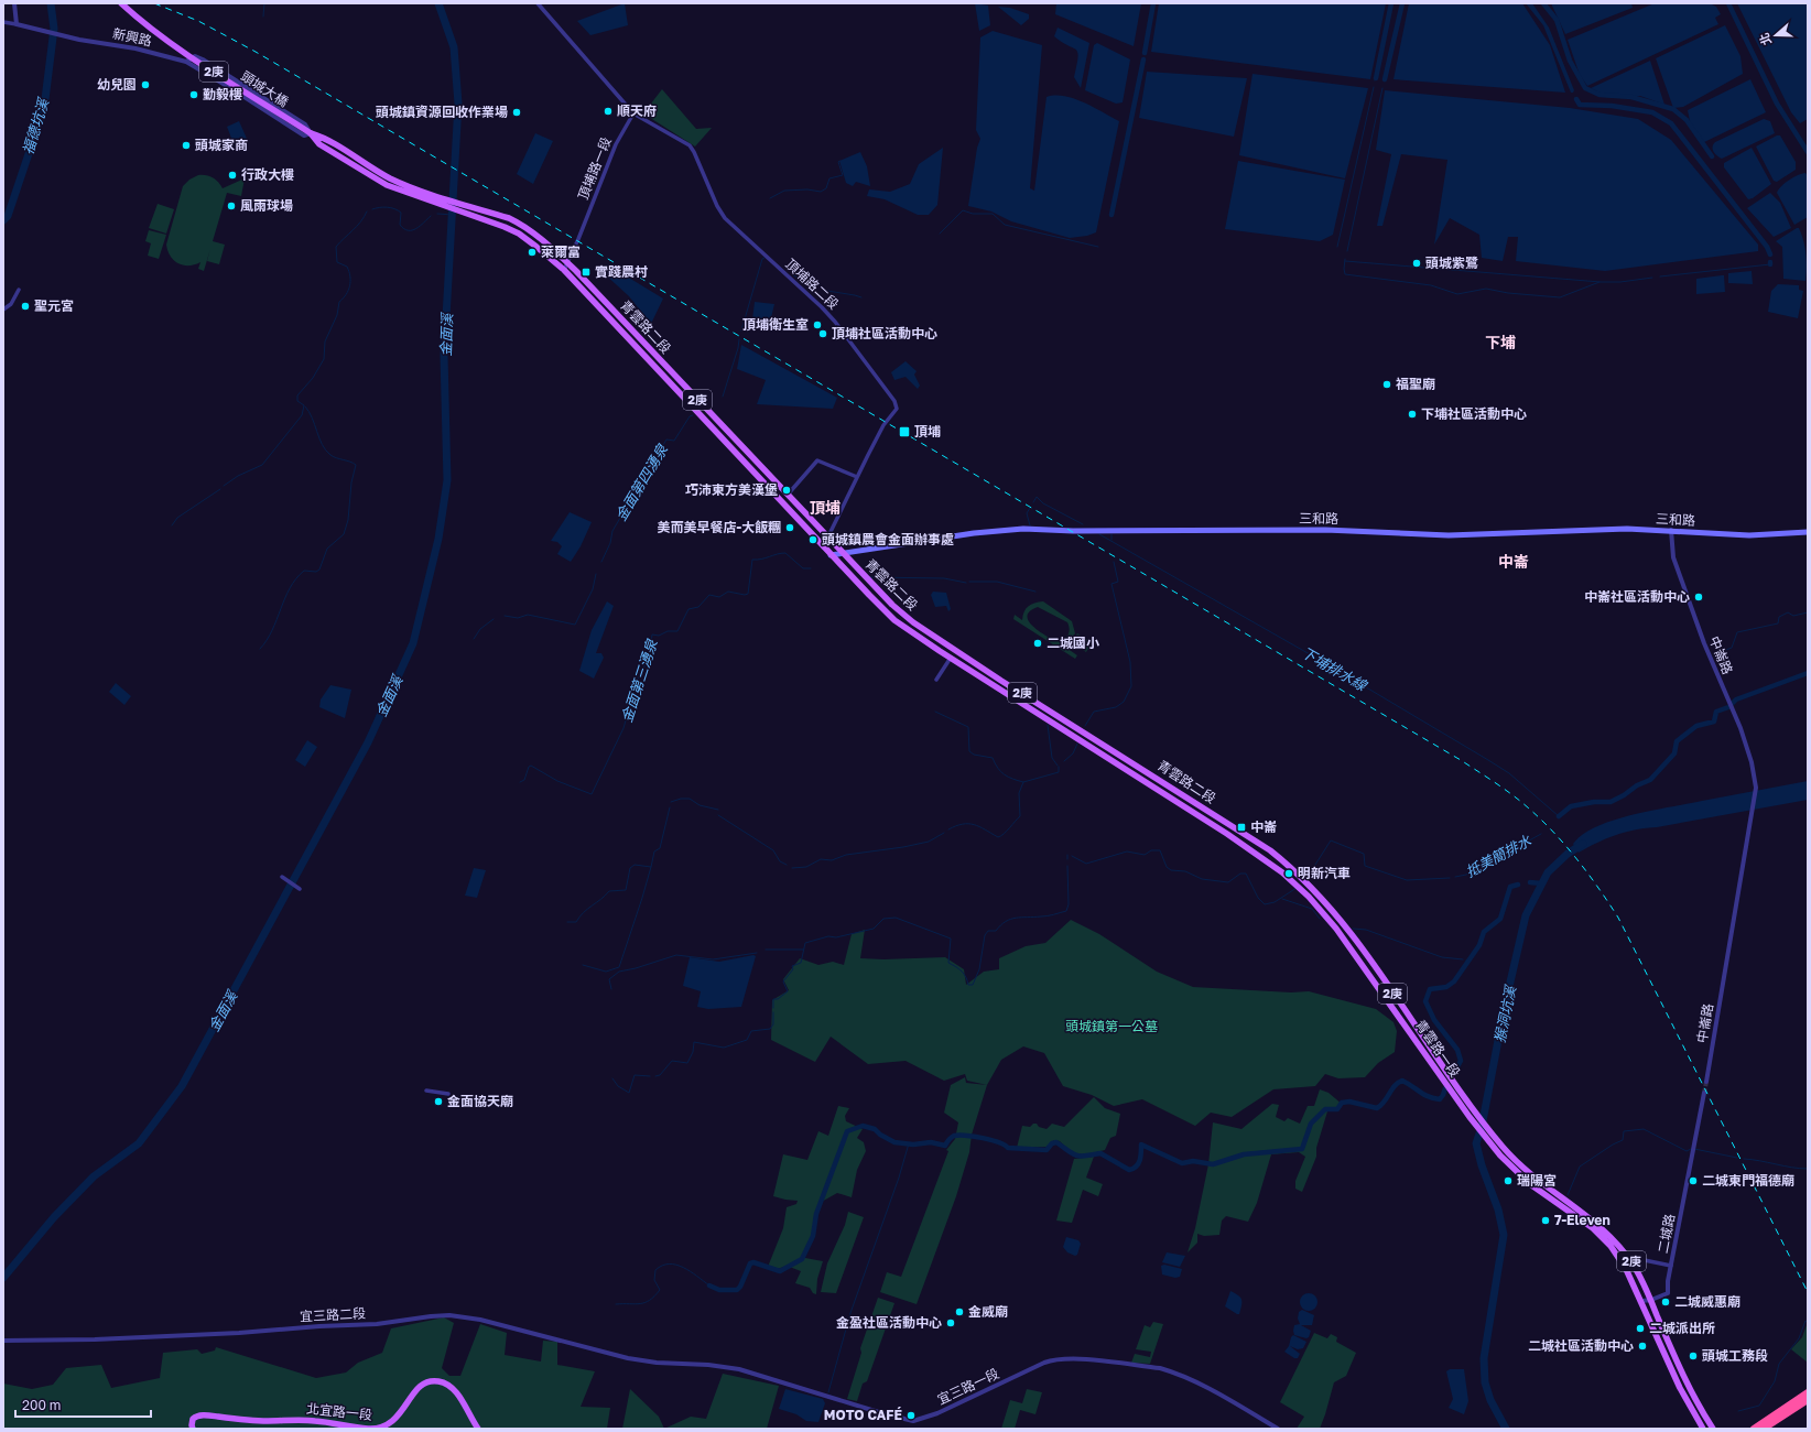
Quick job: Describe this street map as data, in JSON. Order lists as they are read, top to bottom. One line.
{"streets":{"main road":["2庚","頭城大橋","青雲路二段","三和路","青雲路一段","北宜路一段"],"street":["新興路","頂埔路一段","頂埔路二段","中崙路","二城路","宜三路二段","宜三路一段"]},"crossings":[["新興路","2庚"],["新興路","頭城大橋"],["2庚","頭城大橋"],["2庚","青雲路二段"],["2庚","青雲路一段"],["2庚","二城路"],["頂埔路一段","頂埔路二段"],["頂埔路一段","青雲路二段"],["頂埔路二段","青雲路二段"],["青雲路二段","三和路"],["青雲路二段","青雲路一段"],["三和路","中崙路"],["青雲路一段","二城路"],["宜三路二段","宜三路一段"]],"districts":["下埔","頂埔","中崙"],"water":["福德坑溪","金面溪","金面第四湧泉","下埔排水線","金面第三湧泉","抵美簡排水","猴洞坑溪"],"parks":["頭城鎮第一公墓"],"places":{"other":["幼兒園","勤毅樓","順天府","頭城鎮資源回收作業場","頭城家商","行政大樓","風雨球場","萊爾富","頭城紫鷺","聖元宮","頂埔衛生室","頂埔社區活動中心","福聖廟","下埔社區活動中心","巧沛東方美漢堡","美而美早餐店-大飯糰","頭城鎮農會金面辦事處","中崙社區活動中心","二城國小","明新汽車","金面協天廟","瑞陽宮","二城東門福德廟","7-Eleven","二城威惠廟","金威廟","金盈社區活動中心","二城派出所","二城社區活動中心","頭城工務段","MOTO CAFÉ"],"transit":["實踐農村","頂埔","中崙"]},"scale_bar":"200 m","north":"left"}
